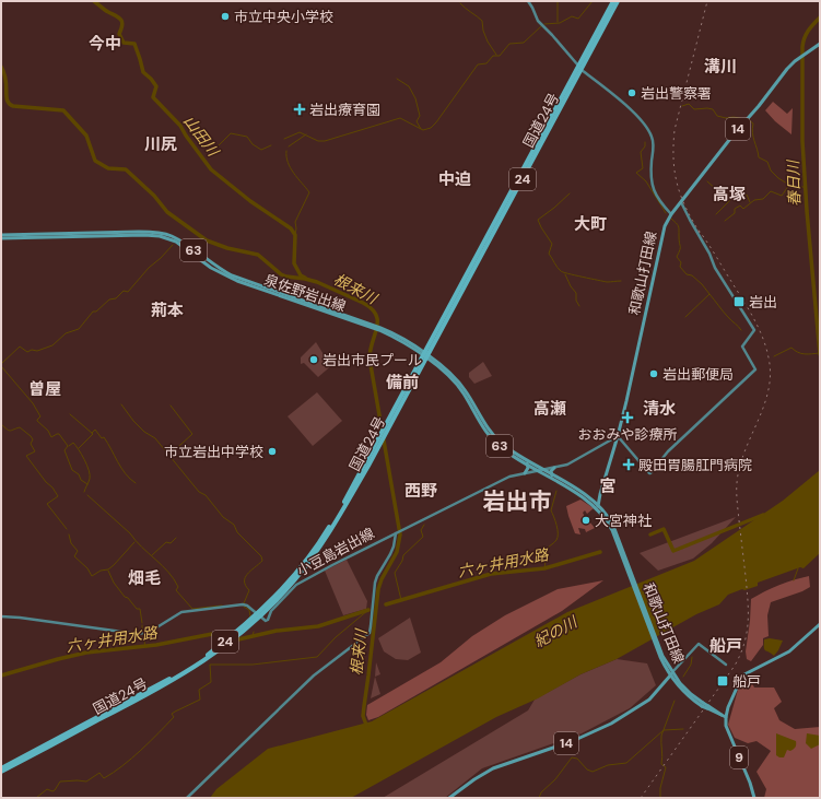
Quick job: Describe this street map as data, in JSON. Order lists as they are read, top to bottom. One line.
{"streets":{"highway":["国道24号","24"],"main road":["14","63","和歌山打田線","泉佐野岩出線","小豆島岩出線","9"]},"crossings":[["国道24号","泉佐野岩出線"],["国道24号","小豆島岩出線"],["和歌山打田線","泉佐野岩出線"],["和歌山打田線","小豆島岩出線"],["泉佐野岩出線","小豆島岩出線"]],"districts":["今中","溝川","川尻","中迫","高塚","大町","荊本","備前","曽屋","高瀬","清水","宮","西野","岩出市","畑毛","船戸"],"water":["山田川","春日川","根来川","六ヶ井用水路","紀の川"],"places":{"other":["市立中央小学校","岩出警察署","岩出市民プール","岩出郵便局","市立岩出中学校","大宮神社"],"health":["岩出療育園","おおみや診療所","殿田胃腸肛門病院"],"transit":["岩出","船戸"]}}
